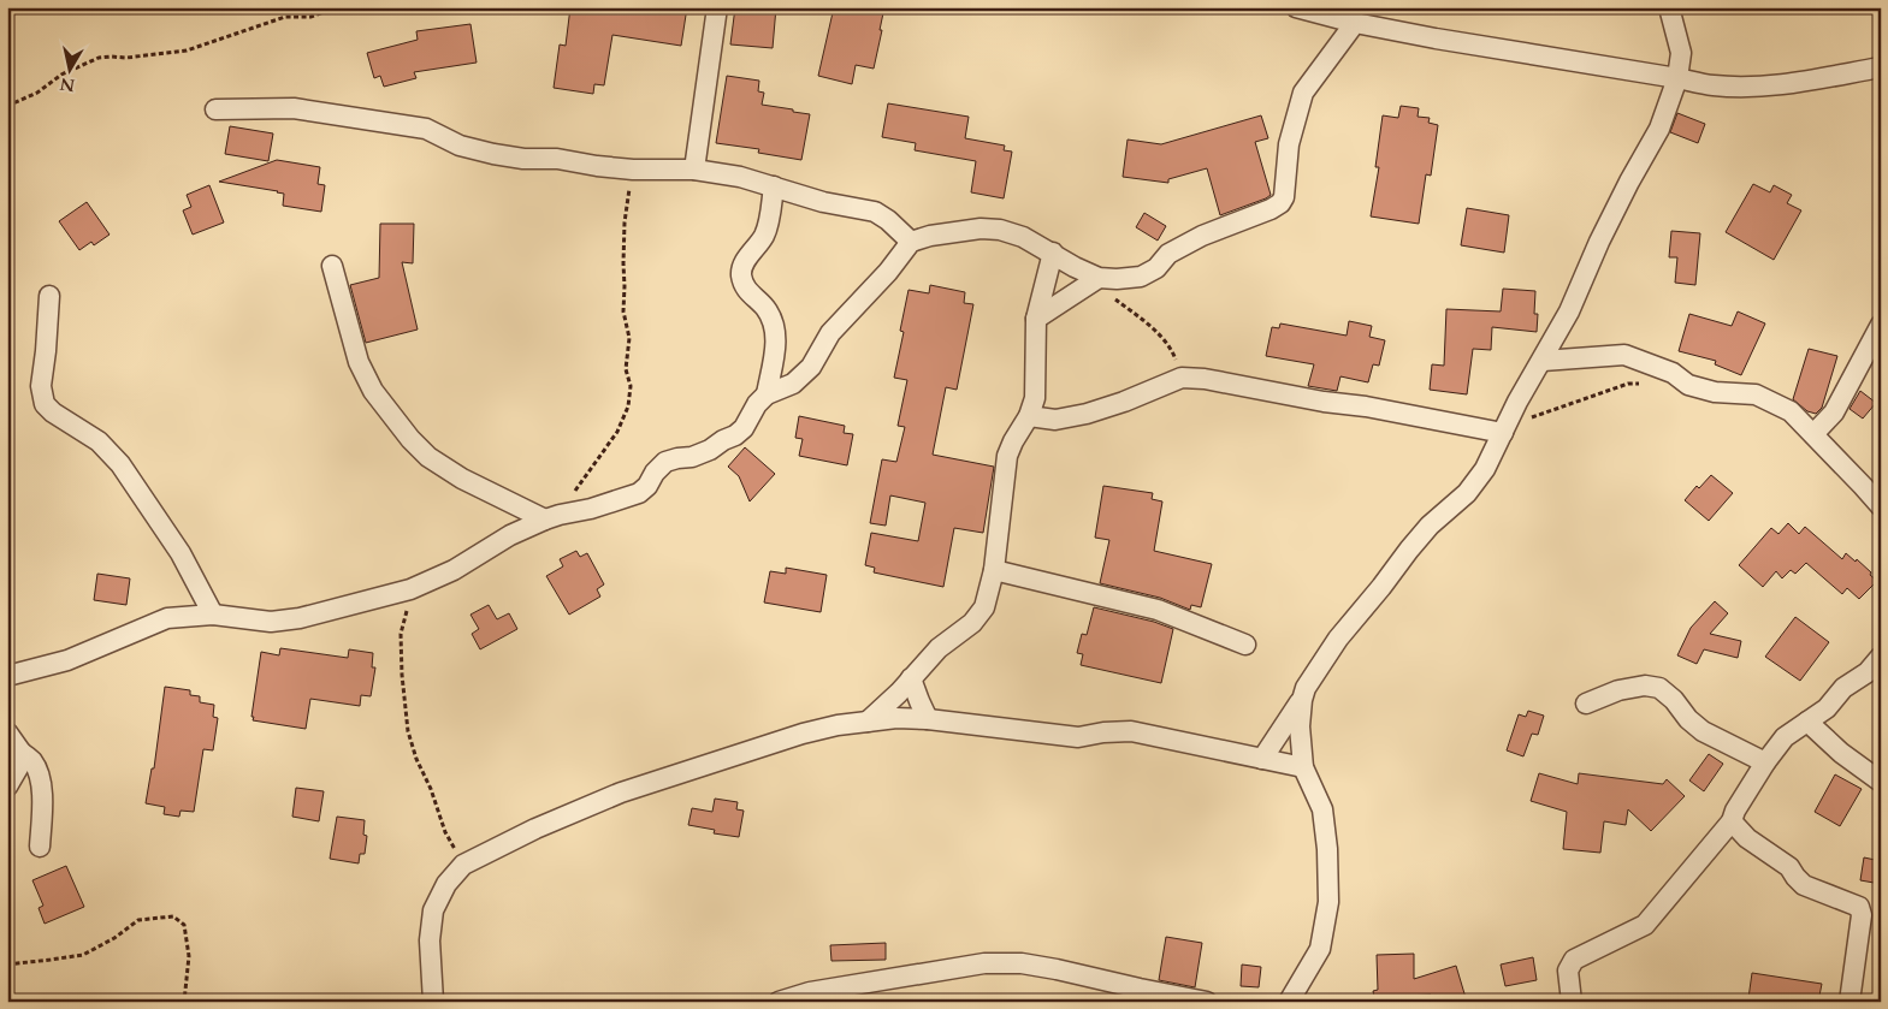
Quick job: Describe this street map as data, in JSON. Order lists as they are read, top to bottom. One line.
{"north":"bottom"}
